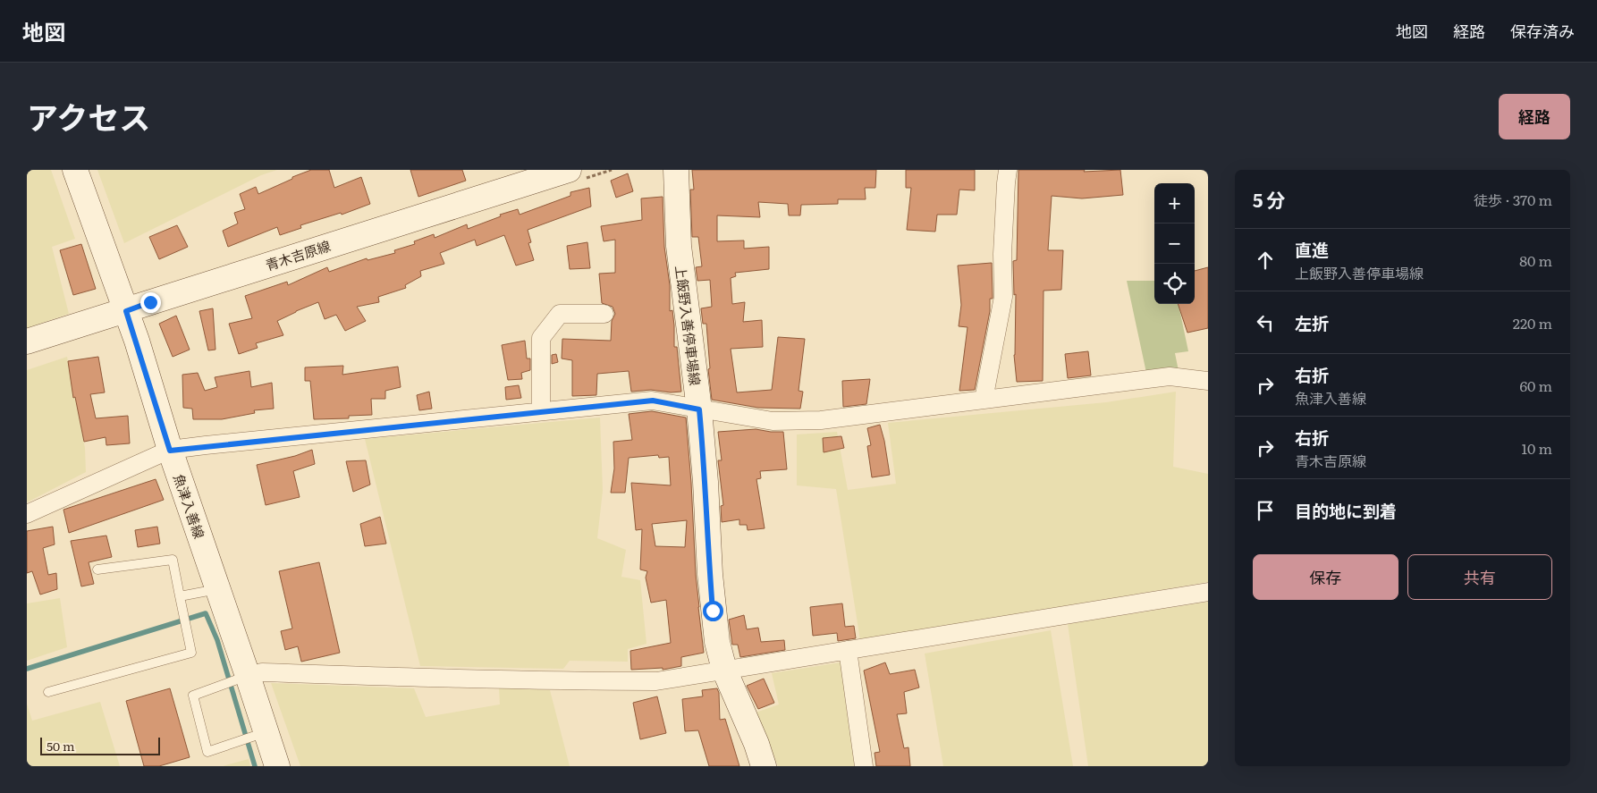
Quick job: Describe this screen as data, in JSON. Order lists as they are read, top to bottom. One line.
{"streets":{"main road":["青木吉原線","上飯野入善停車場線","魚津入善線"]},"crossings":[["青木吉原線","魚津入善線"]],"scale_bar":"50 m","page":{"header":"地図","nav":["地図","経路","保存済み"],"title":"アクセス","buttons":["経路",["保存","共有"]],"heading":["5 分","徒歩 · 370 m"],"map_buttons":["+","−"],"list":[["直進","上飯野入善停車場線","80 m"],["左折","220 m"],["右折","魚津入善線","60 m"],["右折","青木吉原線","10 m"],"目的地に到着"],"scale":"50 m"}}
